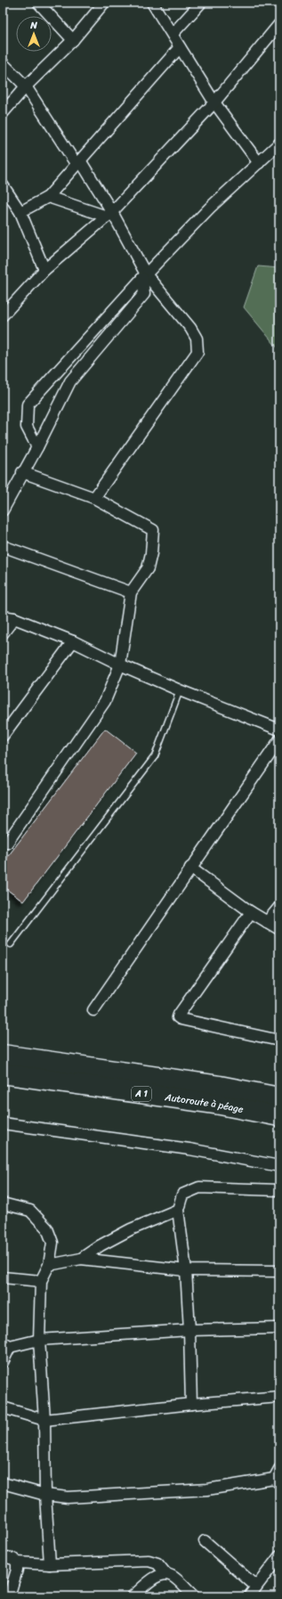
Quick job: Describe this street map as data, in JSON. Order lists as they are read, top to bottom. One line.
{"streets":{"highway":["A 1","Autoroute à péage"]},"north":"top"}
